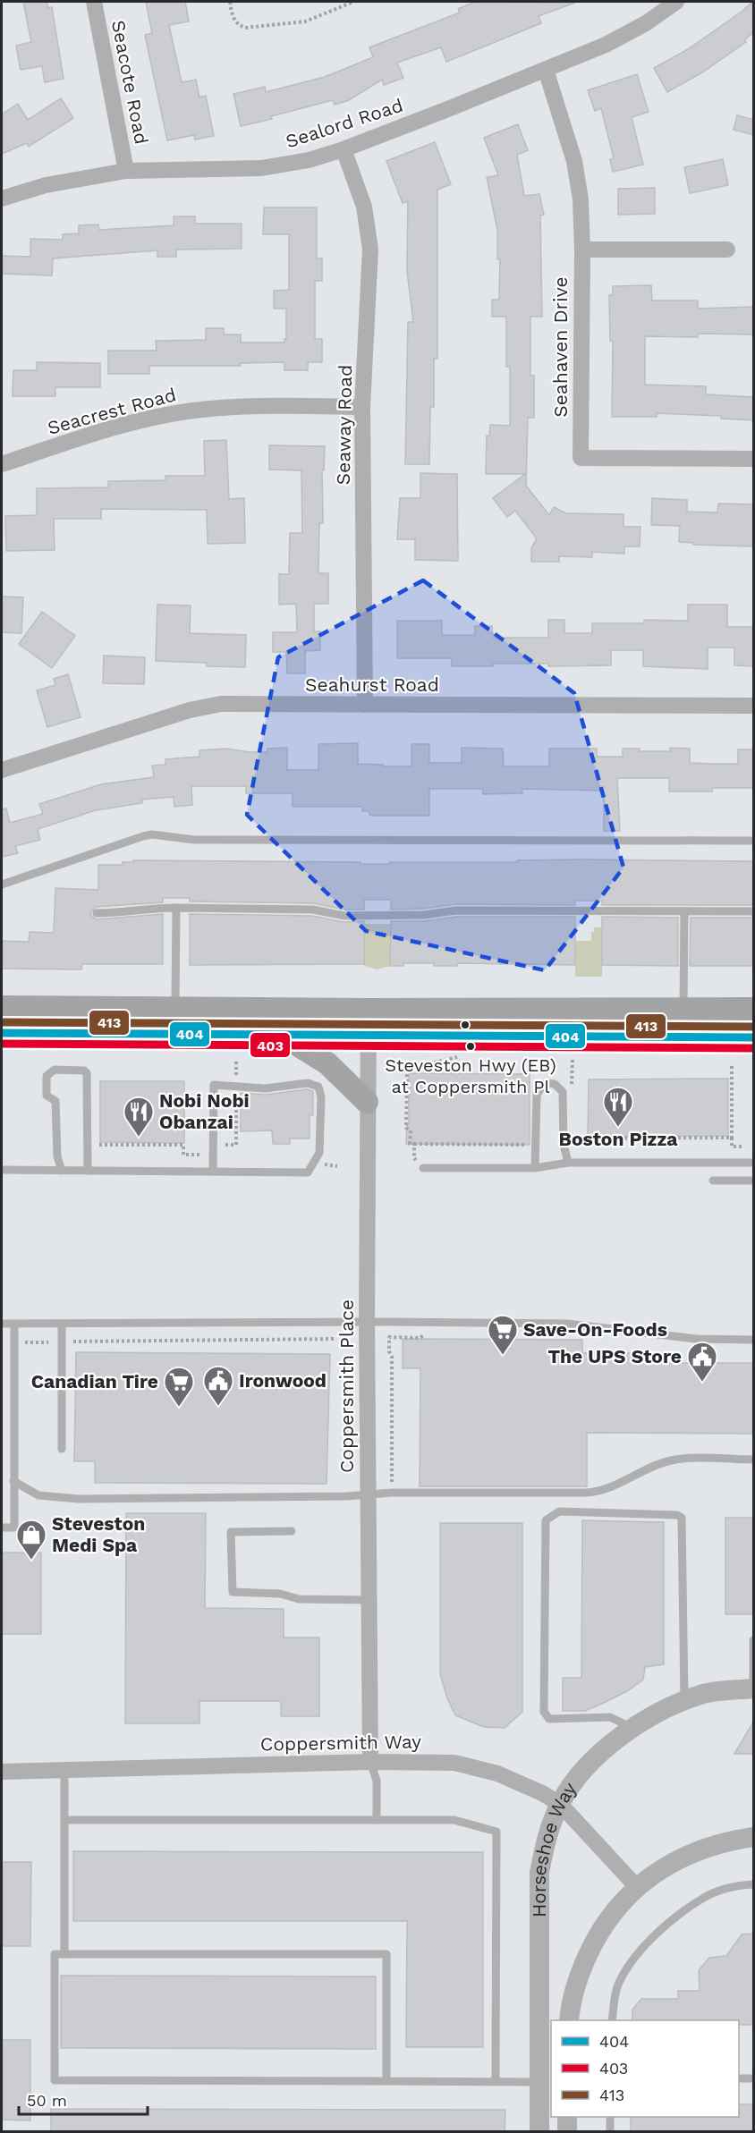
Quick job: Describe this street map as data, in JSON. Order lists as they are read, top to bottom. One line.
{"streets":{"street":["Seacote Road","Sealord Road","Seahaven Drive","Seacrest Road","Seaway Road","Seahurst Road","Coppersmith Place","Coppersmith Way","Horseshoe Way"]},"crossings":[["Seacote Road","Sealord Road"],["Sealord Road","Seahaven Drive"],["Sealord Road","Seaway Road"],["Seacrest Road","Seaway Road"],["Seaway Road","Seahurst Road"],["Coppersmith Place","Coppersmith Way"],["Coppersmith Way","Horseshoe Way"]],"places":{"other":["Steveston Hwy (EB) at Coppersmith Pl"],"restaurant":["Boston Pizza","Nobi Nobi Obanzai"],"supermarket":["Save-On-Foods","Canadian Tire"],"public building":["The UPS Store","Ironwood"],"shop":["Steveston Medi Spa"]},"lines":["transit line 413","transit line 404","transit line 403"],"legend":["404","403","413"],"scale_bar":"50 m"}
